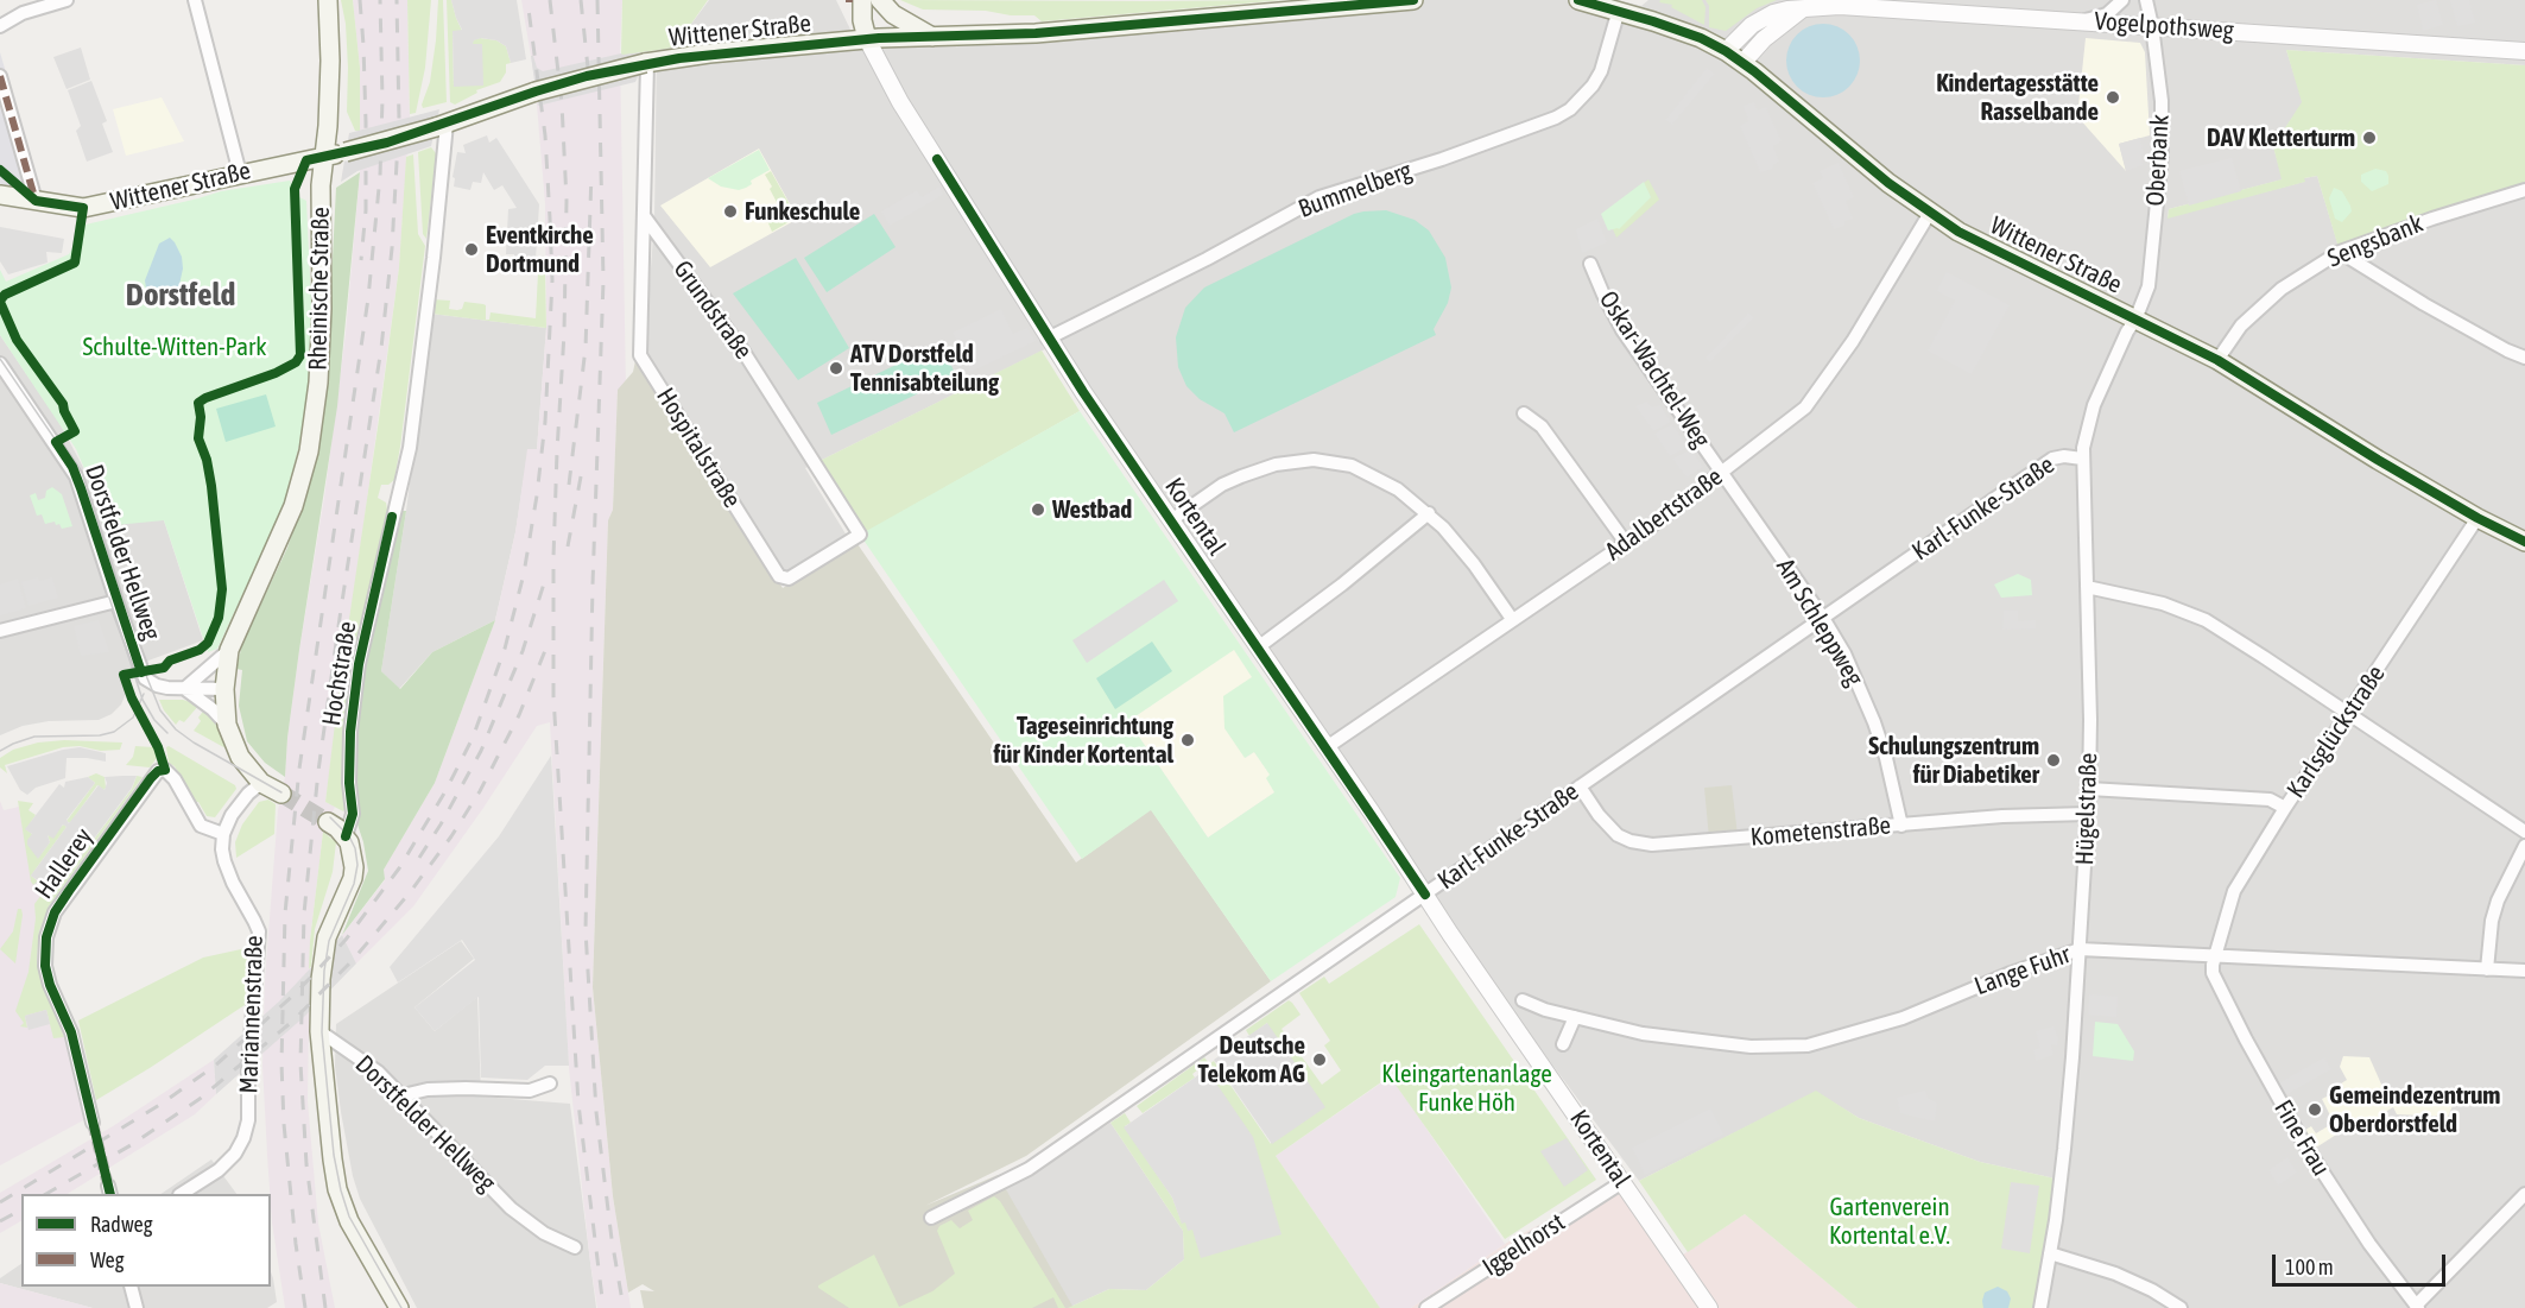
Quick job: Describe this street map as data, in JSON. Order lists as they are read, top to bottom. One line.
{"streets":{"main road":["Wittener Straße","Rheinische Straße","Kortental","Dorstfelder Hellweg"],"street":["Vogelpothsweg","Oberbank","Bummelberg","Sengsbank","Grundstraße","Oskar-Wachtel-Weg","Hospitalstraße","Karl-Funke-Straße","Adalbertstraße","Am Schleppweg","Hochstraße","Karlsglückstraße","Hügelstraße","Kometenstraße","Hallerey","Lange Fuhr","Mariannenstraße","Fine Frau","Iggelhorst"]},"crossings":[["Vogelpothsweg","Wittener Straße"],["Vogelpothsweg","Oberbank"],["Wittener Straße","Oberbank"],["Wittener Straße","Bummelberg"],["Wittener Straße","Sengsbank"],["Wittener Straße","Rheinische Straße"],["Wittener Straße","Adalbertstraße"],["Wittener Straße","Kortental"],["Wittener Straße","Hochstraße"],["Wittener Straße","Karlsglückstraße"],["Wittener Straße","Hügelstraße"],["Oberbank","Hügelstraße"],["Bummelberg","Kortental"],["Rheinische Straße","Dorstfelder Hellweg"],["Grundstraße","Hospitalstraße"],["Oskar-Wachtel-Weg","Adalbertstraße"],["Oskar-Wachtel-Weg","Am Schleppweg"],["Karl-Funke-Straße","Kortental"],["Karl-Funke-Straße","Am Schleppweg"],["Karl-Funke-Straße","Hügelstraße"],["Karl-Funke-Straße","Kometenstraße"],["Adalbertstraße","Kortental"],["Adalbertstraße","Am Schleppweg"],["Kortental","Iggelhorst"],["Am Schleppweg","Kometenstraße"],["Karlsglückstraße","Lange Fuhr"],["Karlsglückstraße","Fine Frau"],["Hügelstraße","Kometenstraße"],["Hügelstraße","Lange Fuhr"],["Hallerey","Mariannenstraße"],["Lange Fuhr","Fine Frau"]],"districts":["Dorstfeld"],"parks":["Schulte-Witten-Park","Kleingartenanlage Funke Höh","Gartenverein Kortental e.V."],"places":["Kindertagesstätte Rasselbande","DAV Kletterturm","Funkeschule","Eventkirche Dortmund","ATV Dorstfeld Tennisabteilung","Westbad","Tageseinrichtung für Kinder Kortental","Schulungszentrum für Diabetiker","Deutsche Telekom AG","Gemeindezentrum Oberdorstfeld"],"legend":["Radweg","Weg"],"scale_bar":"100 m"}
